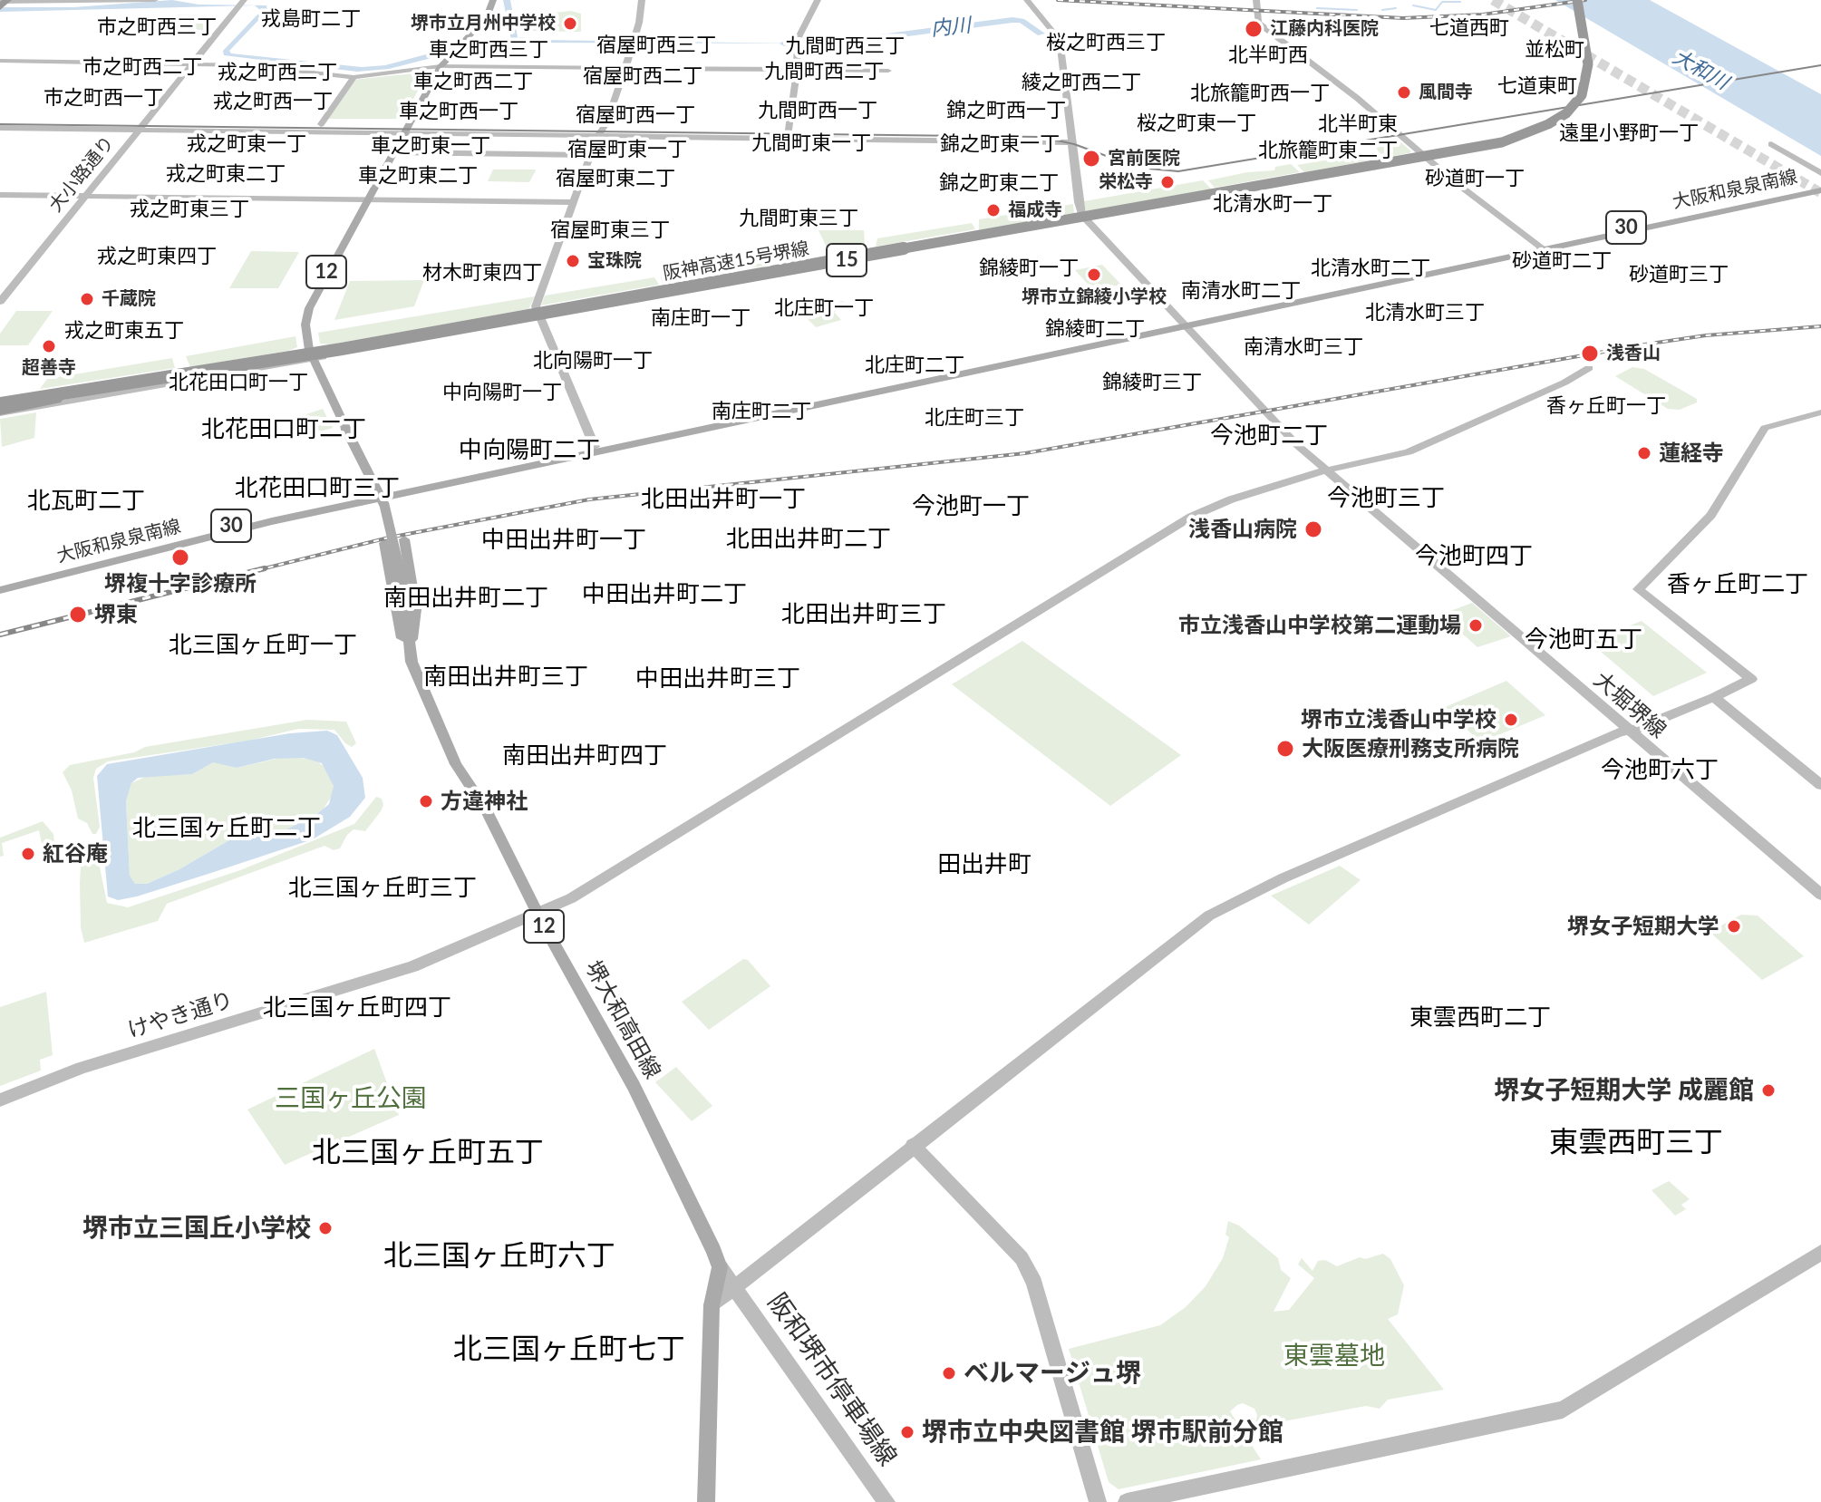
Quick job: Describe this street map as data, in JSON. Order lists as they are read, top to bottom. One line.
{"streets":{"highway":["15","阪神高速15号堺線"],"main road":["大阪和泉泉南線","30","12","堺大和高田線"],"street":["大小路通り","大堀堺線","けやき通り","阪和堺市停車場線"]},"crossings":[["大阪和泉泉南線","大堀堺線"],["大堀堺線","けやき通り"],["けやき通り","堺大和高田線"],["堺大和高田線","阪和堺市停車場線"]],"districts":["戎島町二丁","市之町西三丁","七道西町","桜之町西三丁","宿屋町西三丁","九間町西三丁","車之町西三丁","並松町","北半町西","市之町西二丁","九間町西二丁","戎之町西二丁","宿屋町西二丁","車之町西二丁","綾之町西二丁","七道東町","北旅籠町西一丁","市之町西一丁","戎之町西一丁","九間町西一丁","錦之町西一丁","車之町西一丁","宿屋町西一丁","桜之町東一丁","北半町東","遠里小野町一丁","九間町東一丁","戎之町東一丁","錦之町東一丁","車之町東一丁","宿屋町東一丁","北旅籠町東二丁","戎之町東二丁","車之町東二丁","宿屋町東二丁","砂道町一丁","錦之町東二丁","北清水町一丁","戎之町東三丁","九間町東三丁","宿屋町東三丁","戎之町東四丁","砂道町二丁","錦綾町一丁","北清水町二丁","材木町東四丁","砂道町三丁","南清水町二丁","北庄町一丁","北清水町三丁","南庄町一丁","錦綾町二丁","戎之町東五丁","南清水町三丁","北向陽町一丁","北庄町二丁","北花田口町一丁","錦綾町三丁","中向陽町一丁","香ヶ丘町一丁","南庄町二丁","北庄町三丁","北花田口町二丁","今池町二丁","中向陽町二丁","北花田口町三丁","今池町三丁","北田出井町一丁","北瓦町二丁","今池町一丁","北田出井町二丁","中田出井町一丁","今池町四丁","香ヶ丘町二丁","中田出井町二丁","南田出井町二丁","北田出井町三丁","今池町五丁","北三国ヶ丘町一丁","南田出井町三丁","中田出井町三丁","南田出井町四丁","今池町六丁","北三国ヶ丘町二丁","田出井町","北三国ヶ丘町三丁","北三国ヶ丘町四丁","東雲西町二丁","東雲西町三丁","北三国ヶ丘町五丁","北三国ヶ丘町六丁","北三国ヶ丘町七丁"],"water":["内川","大和川"],"parks":["三国ヶ丘公園","東雲墓地"],"places":["堺市立月州中学校","江藤内科医院","風間寺","宮前医院","栄松寺","福成寺","宝珠院","堺市立錦綾小学校","千蔵院","超善寺","浅香山","蓮経寺","浅香山病院","堺複十字診療所","堺東","市立浅香山中学校第二運動場","堺市立浅香山中学校","大阪医療刑務支所病院","方違神社","紅谷庵","堺女子短期大学","堺女子短期大学 成麗館","堺市立三国丘小学校","ベルマージュ堺","堺市立中央図書館 堺市駅前分館"]}
